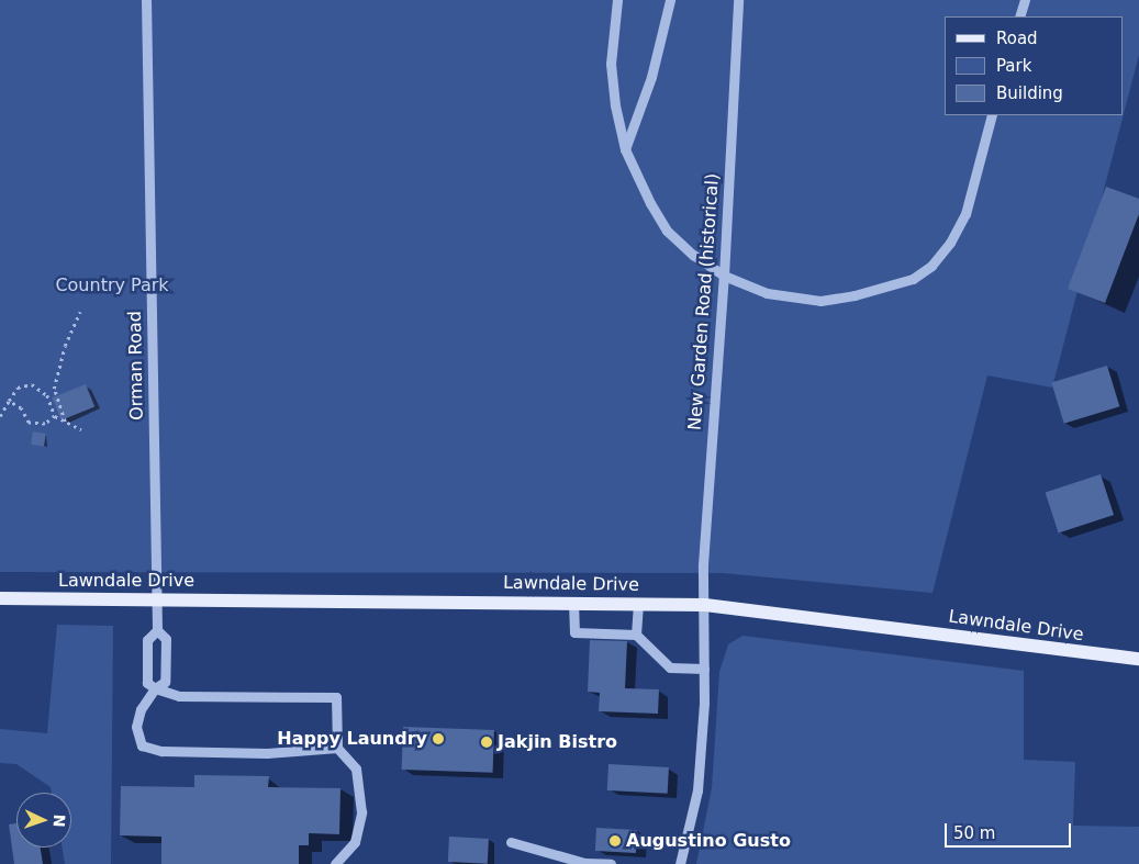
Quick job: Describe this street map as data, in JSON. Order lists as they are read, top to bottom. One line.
{"streets":{"main road":["Lawndale Drive"],"street":["New Garden Road (historical)","Orman Road"]},"crossings":[["New Garden Road (historical)","Lawndale Drive"],["Orman Road","Lawndale Drive"]],"parks":["Country Park"],"places":["Happy Laundry","Jakjin Bistro","Augustino Gusto"],"legend":["Road","Park","Building"],"scale_bar":"50 m","north":"right"}
